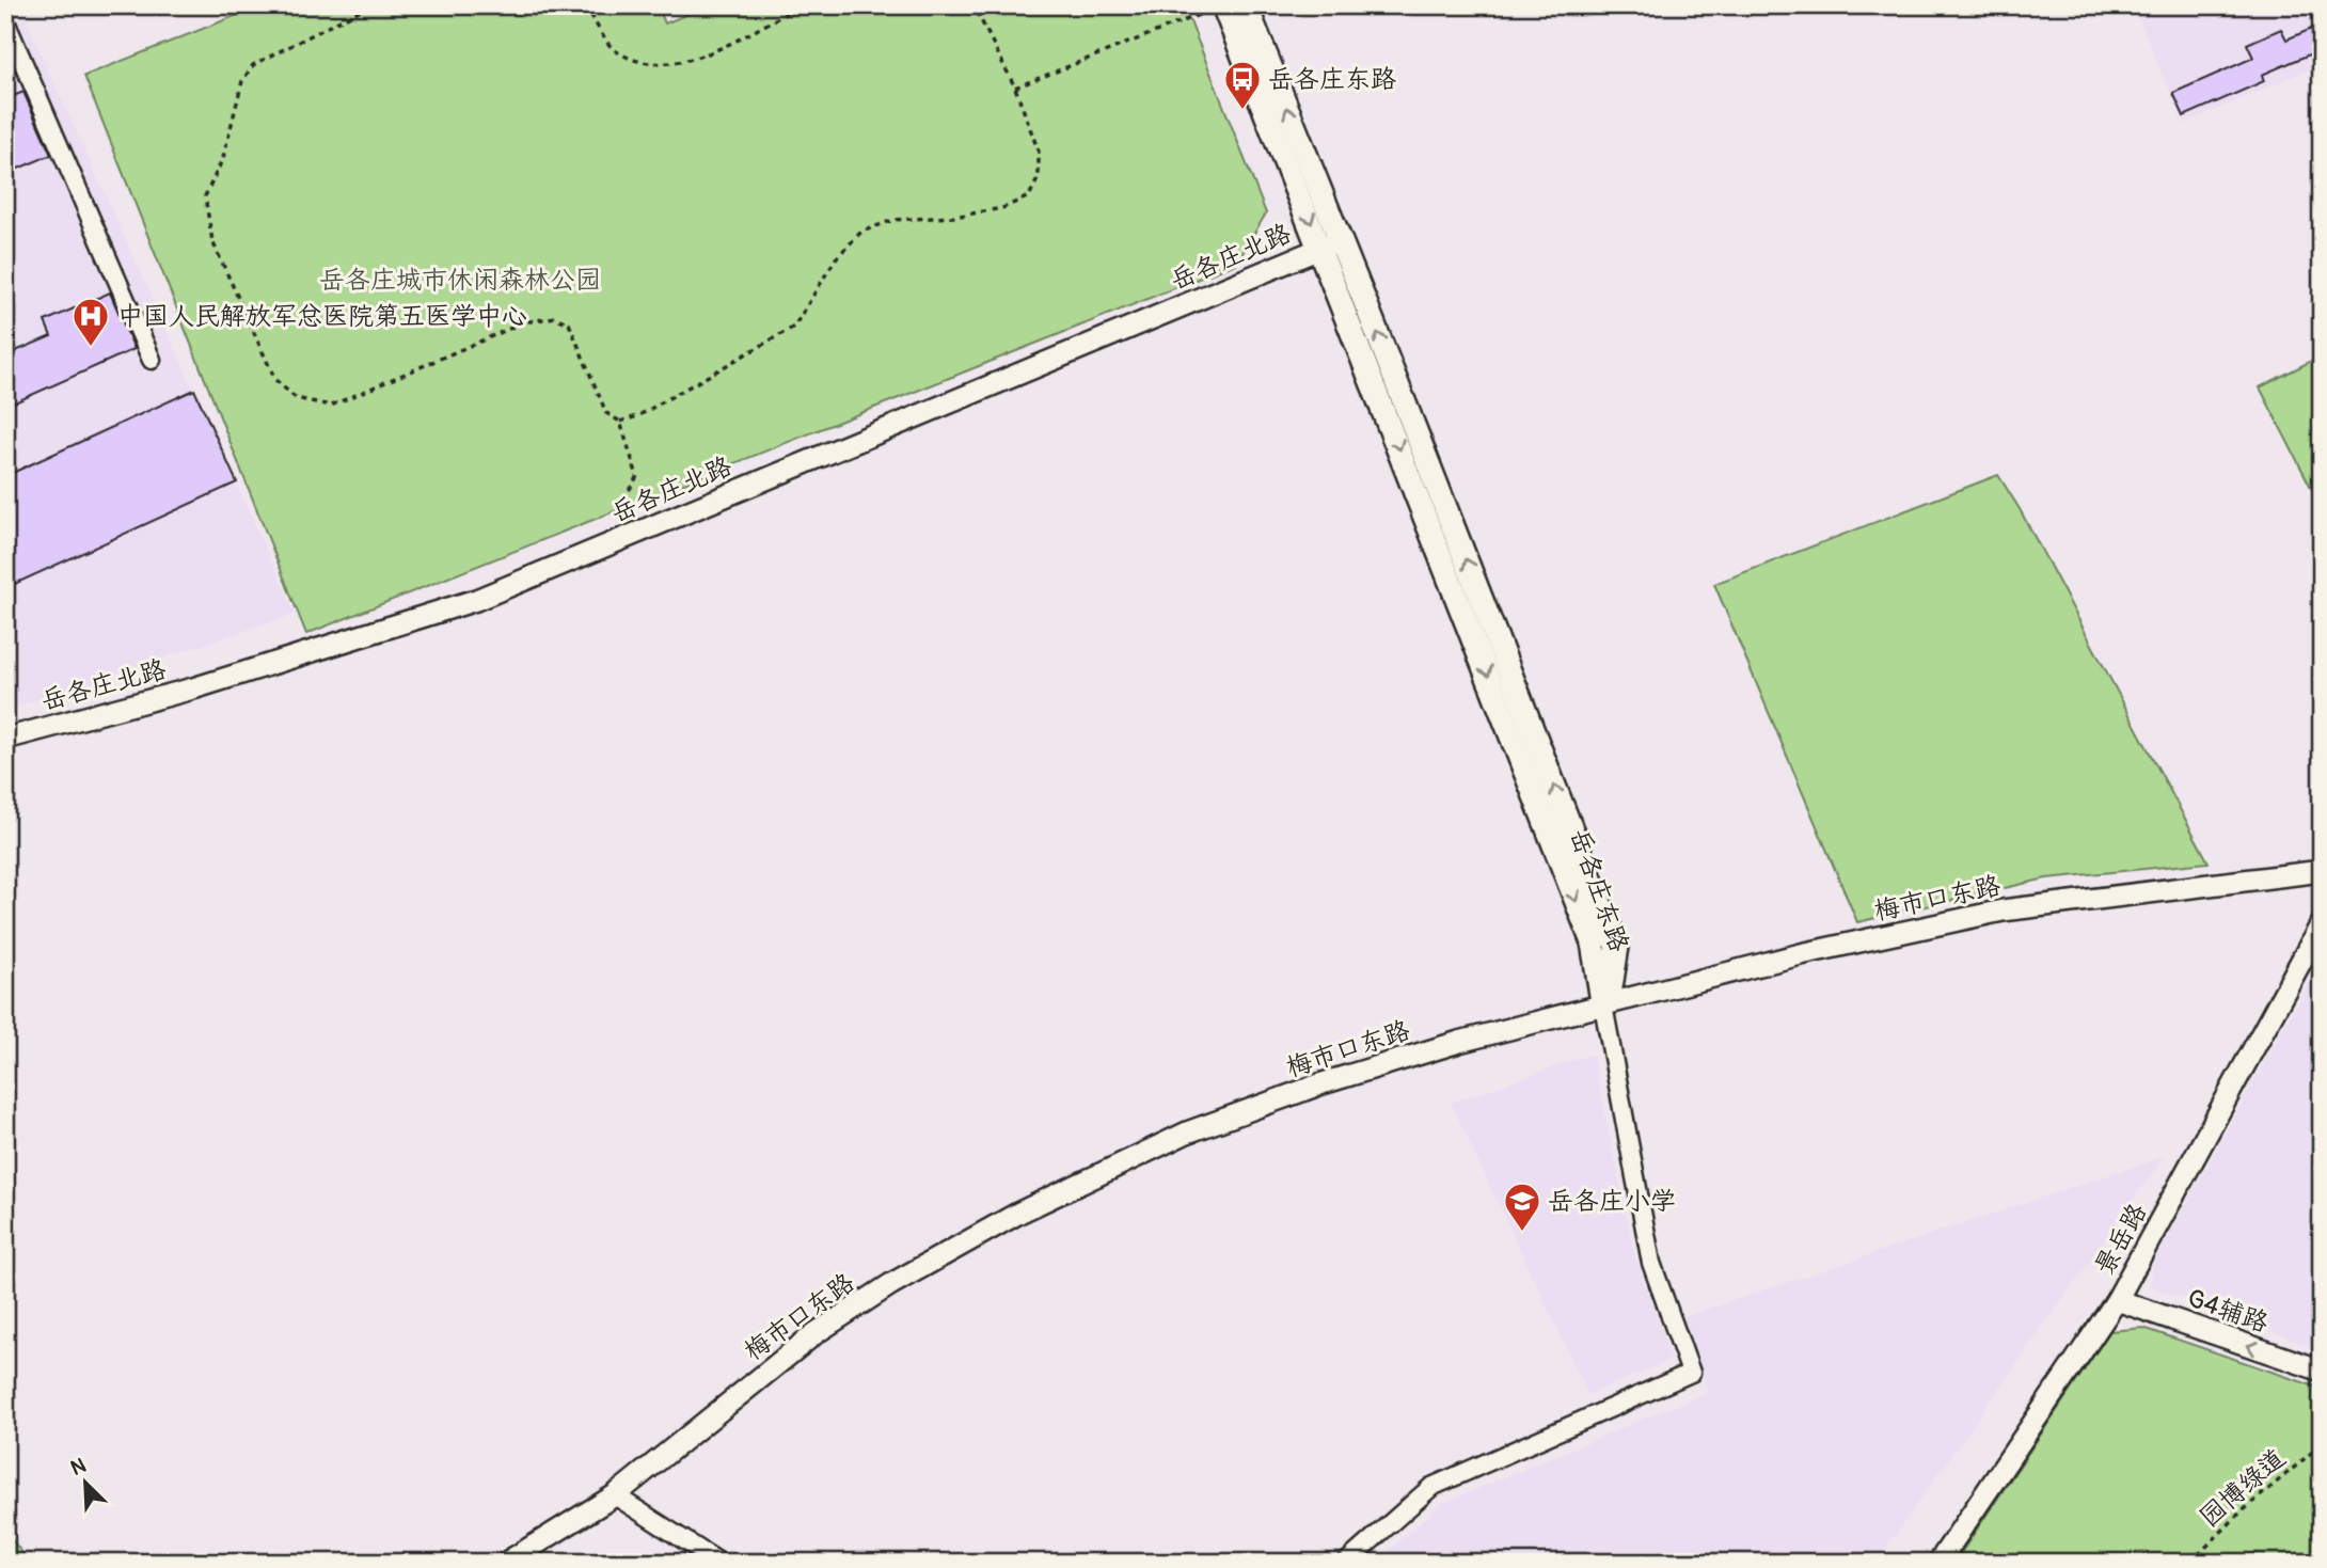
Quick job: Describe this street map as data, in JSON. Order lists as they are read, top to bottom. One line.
{"streets":{"main road":["岳各庄东路"],"street":["岳各庄北路","梅市口东路","景岳路","G4辅路"],"path":["园博绿道"]},"crossings":[["岳各庄北路","岳各庄东路"],["岳各庄东路","梅市口东路"],["景岳路","G4辅路"]],"one_way":["G4辅路"],"parks":["岳各庄城市休闲森林公园"],"places":{"bus stop":["岳各庄东路"],"hospital":["中国人民解放军总医院第五医学中心"],"school or university":["岳各庄小学"]},"north":"top left"}
